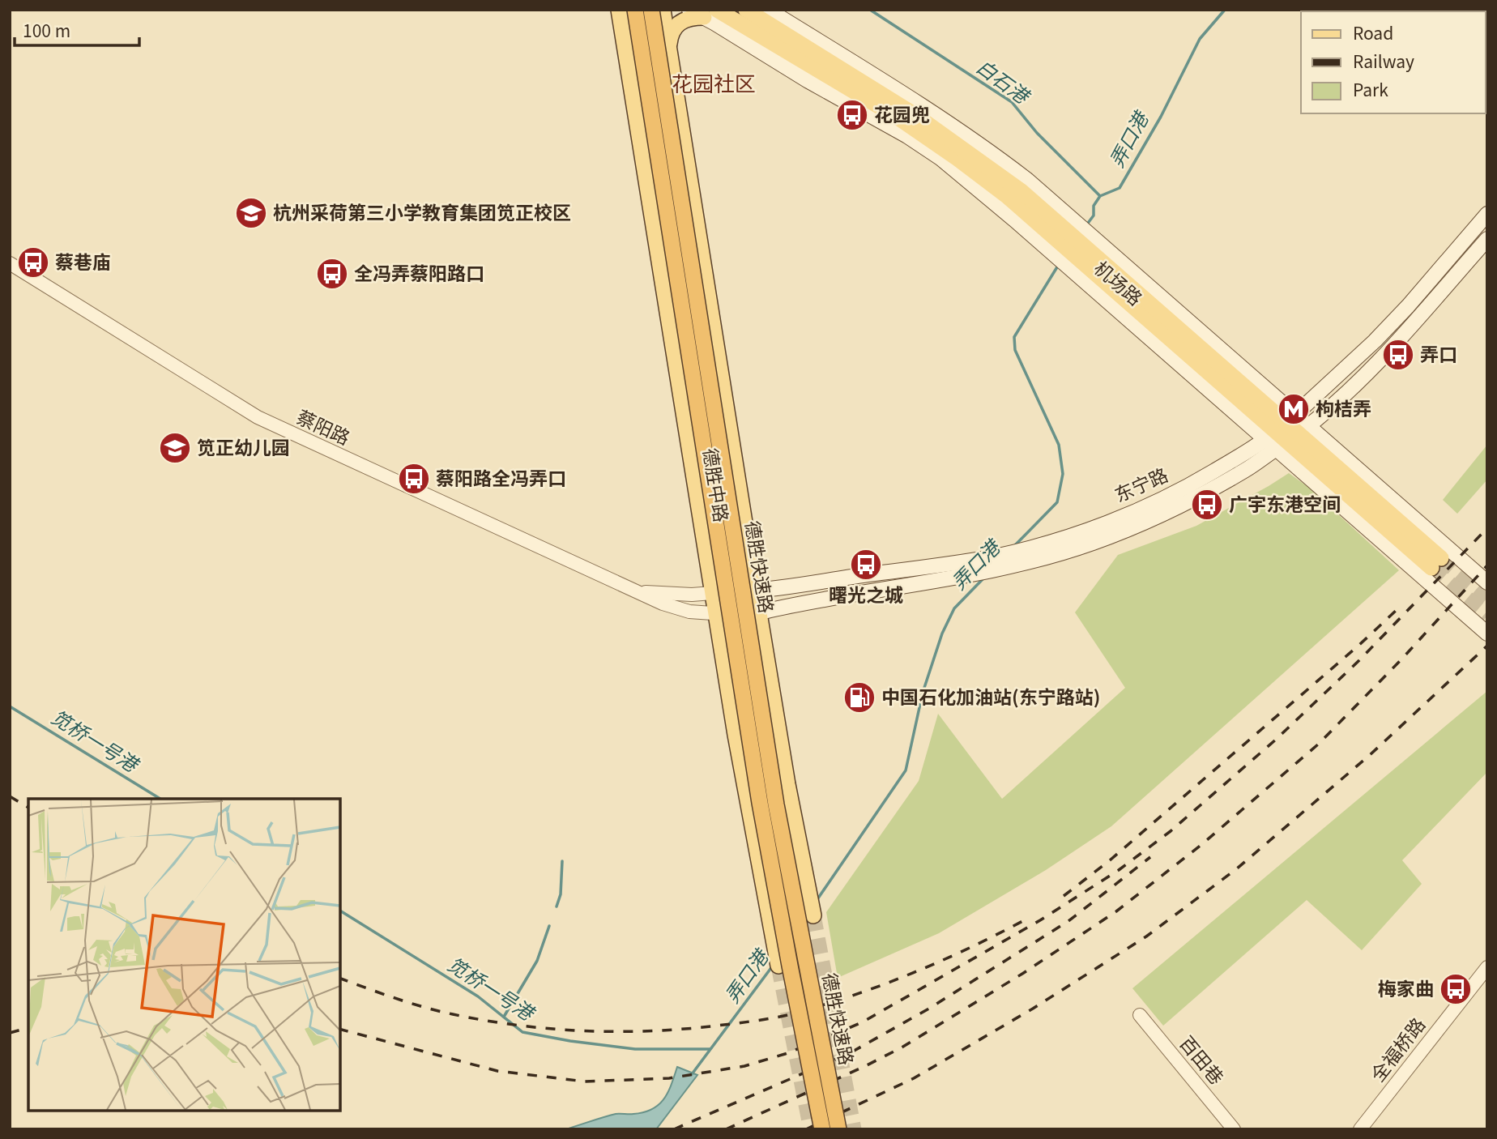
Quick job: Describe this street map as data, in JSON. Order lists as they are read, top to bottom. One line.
{"streets":{"highway":["德胜快速路"],"main road":["机场路","德胜中路","东宁路"],"street":["蔡阳路","全福桥路","百田巷"]},"crossings":[["机场路","东宁路"],["蔡阳路","德胜中路"],["蔡阳路","东宁路"],["德胜中路","东宁路"]],"districts":["花园社区"],"water":["白石港","弄口港","笕桥一号港"],"places":{"bus stop":["花园兜","蔡巷庙","全冯弄蔡阳路口","弄口","蔡阳路全冯弄口","广宇东港空间","曙光之城","梅家曲"],"school or university":["杭州采荷第三小学教育集团笕正校区","笕正幼儿园"],"metro station":["枸桔弄"],"fuel station":["中国石化加油站(东宁路站)"]},"legend":["Road","Railway","Park"],"scale_bar":"100 m"}
